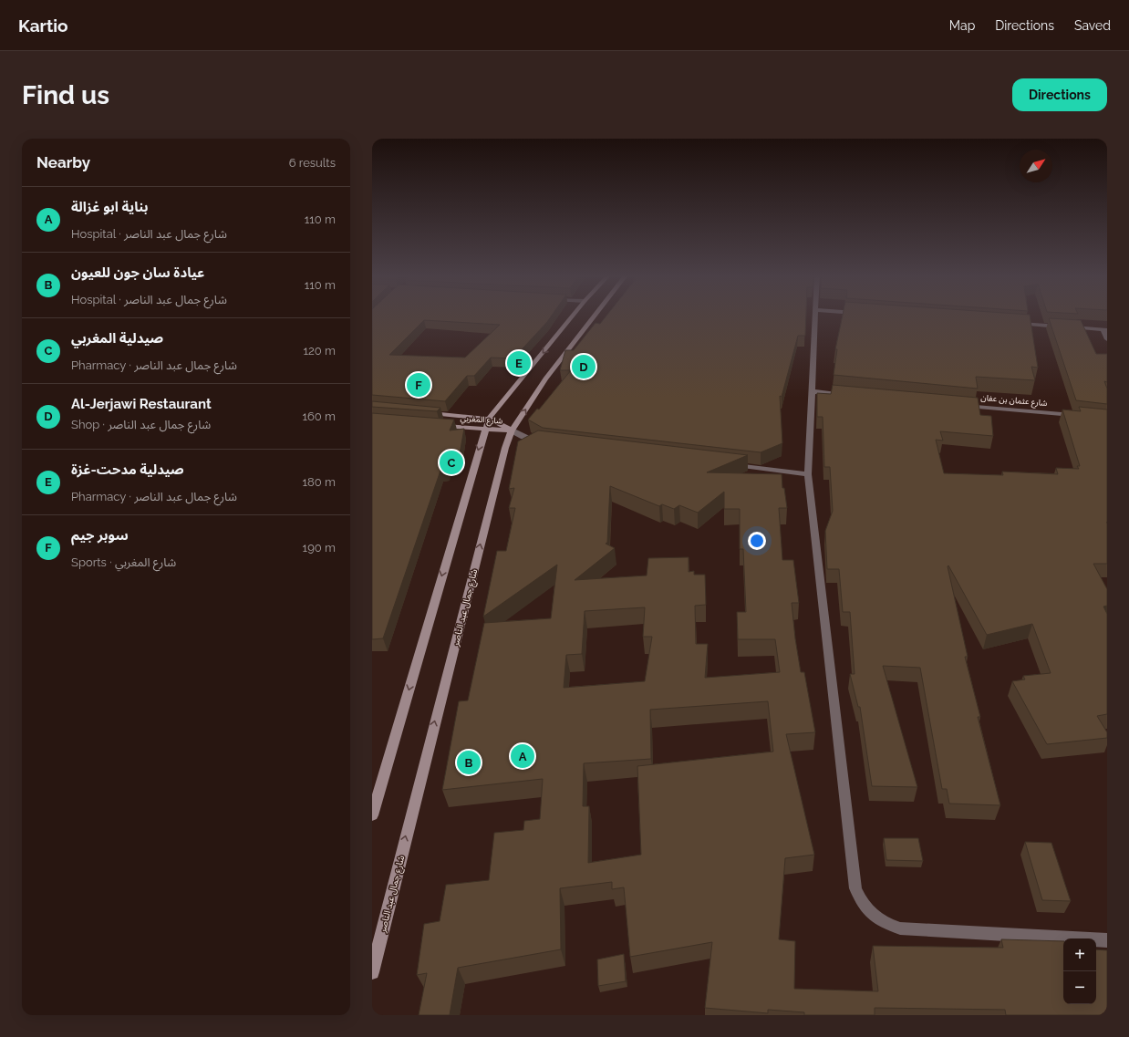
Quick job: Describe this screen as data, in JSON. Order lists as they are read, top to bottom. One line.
{"streets":{"main road":["شارع المغربي","شارع جمال عبد الناصر"],"street":["شارع عثمان بن عفان"]},"crossings":[["شارع المغربي","شارع جمال عبد الناصر"]],"north":"top right","page":{"header":"Kartio","nav":["Map","Directions","Saved"],"buttons":"Directions","title":"Find us","heading":["Nearby","6 results"],"list":[{"mark":"A","name":"بناية ابو غزالة","note":"Hospital · شارع جمال عبد الناصر","value":"110 m"},{"mark":"B","name":"عيادة سان جون للعيون","note":"Hospital · شارع جمال عبد الناصر","value":"110 m"},{"mark":"C","name":"صيدلية المغربي","note":"Pharmacy · شارع جمال عبد الناصر","value":"120 m"},{"mark":"D","name":"Al-Jerjawi Restaurant","note":"Shop · شارع جمال عبد الناصر","value":"160 m"},{"mark":"E","name":"صيدلية مدحت-غزة","note":"Pharmacy · شارع جمال عبد الناصر","value":"180 m"},{"mark":"F","name":"سوبر جيم","note":"Sports · شارع المغربي","value":"190 m"}],"pins":["E","D","F","C","A","B"],"map_buttons":["+","−"]}}
